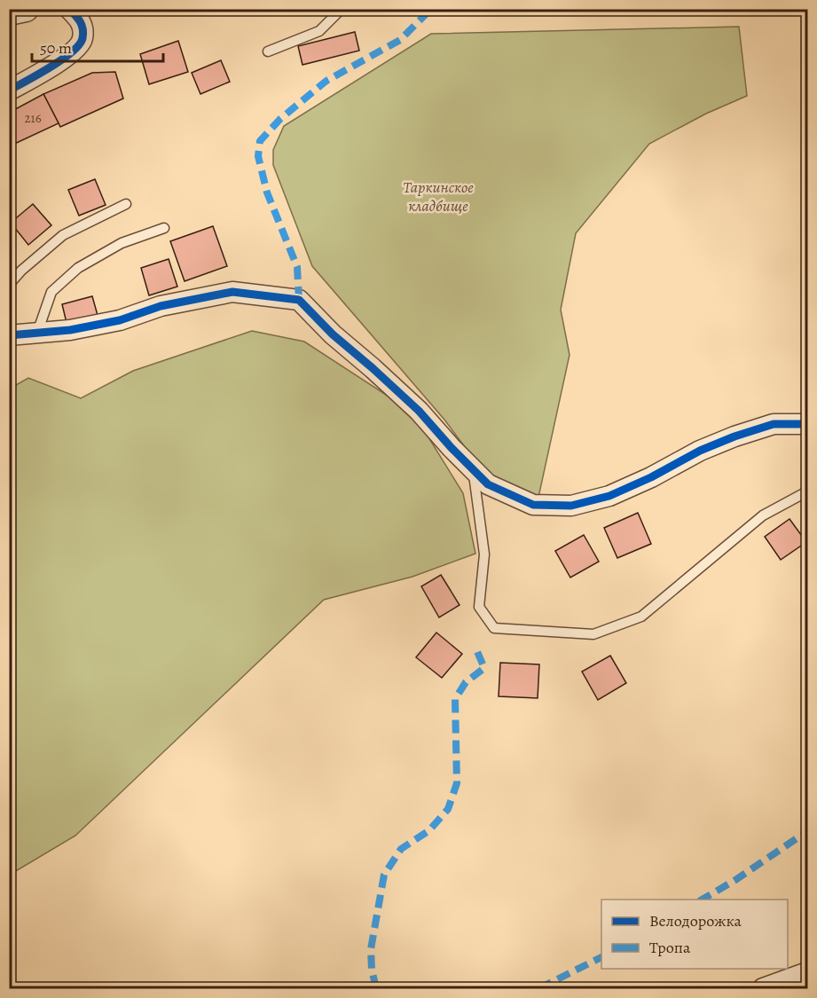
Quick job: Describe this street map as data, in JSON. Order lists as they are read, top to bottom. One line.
{"parks":["Таркинское кладбище"],"house_numbers":["216"],"legend":["Велодорожка","Тропа"],"scale_bar":"50 m"}
